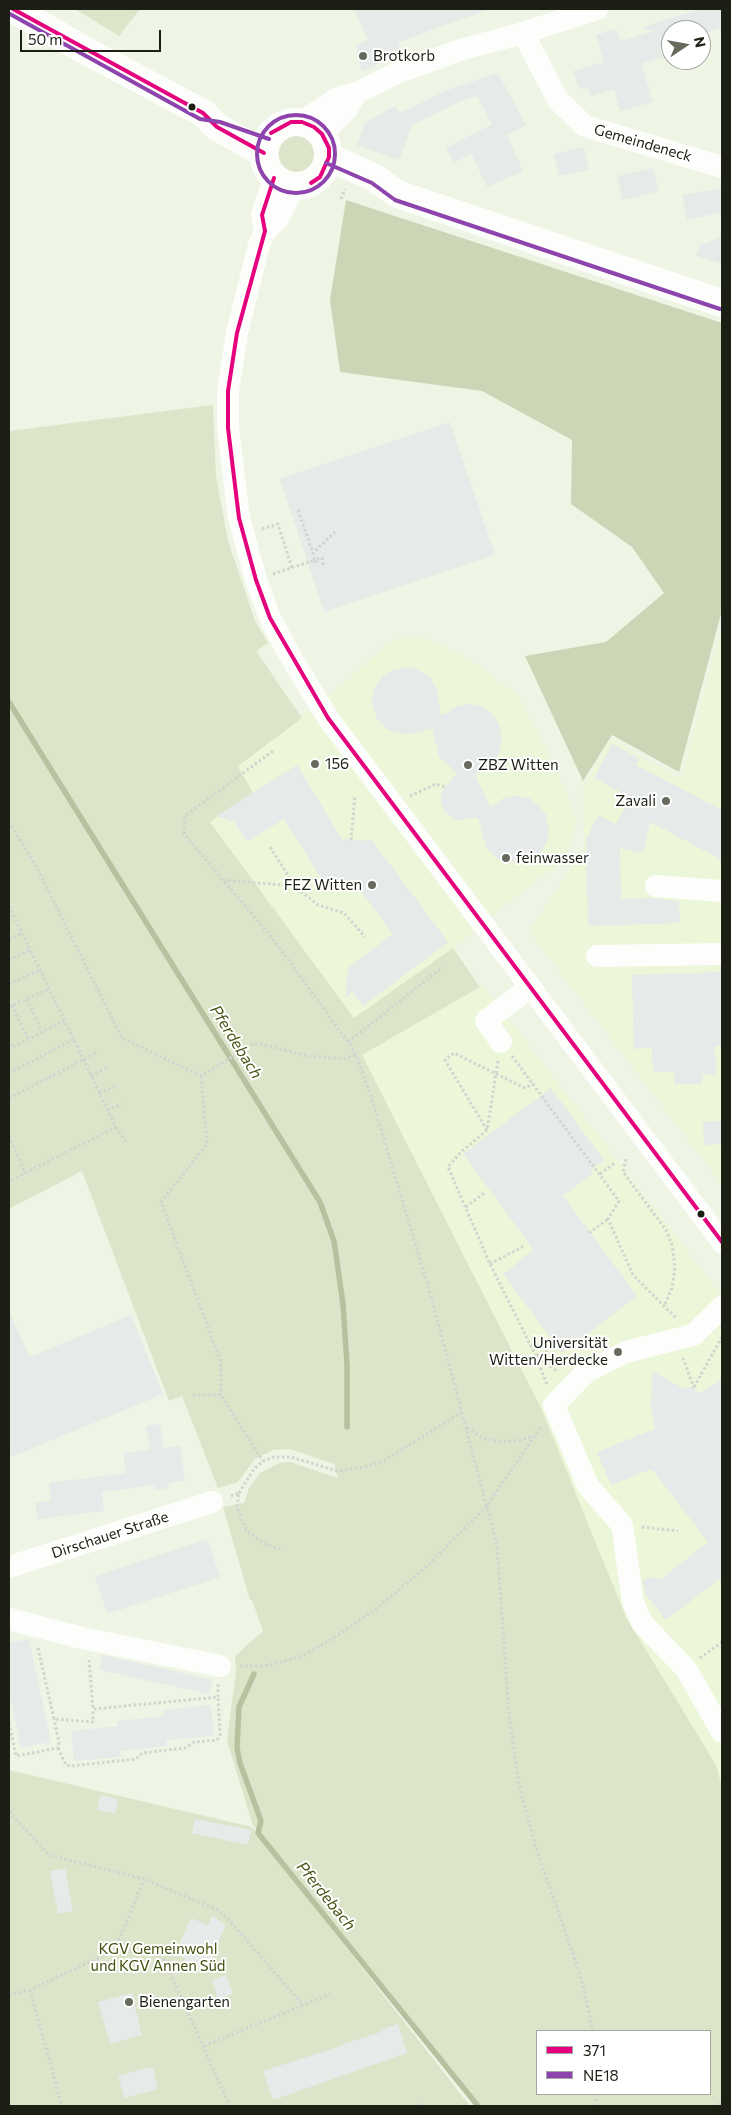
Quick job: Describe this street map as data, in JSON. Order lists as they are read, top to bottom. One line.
{"streets":{"street":["Gemeindeneck","Dirschauer Straße"]},"water":["Pferdebach"],"parks":["KGV Gemeinwohl und KGV Annen Süd"],"places":["Brotkorb","156","ZBZ Witten","Zavali","feinwasser","FEZ Witten","Universität Witten/Herdecke","Bienengarten"],"lines":["transit line 371","transit line NE18"],"legend":["371","NE18"],"scale_bar":"50 m","north":"right"}
